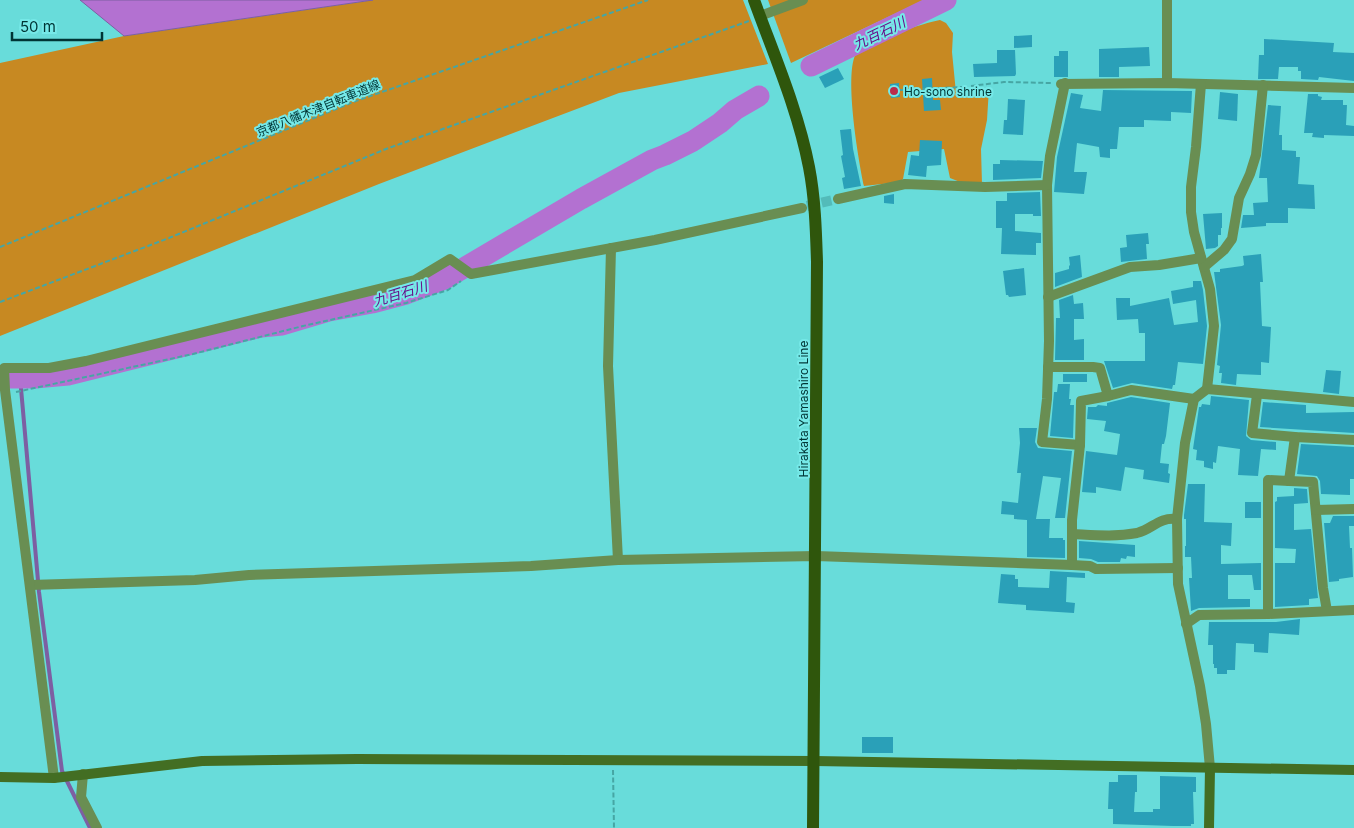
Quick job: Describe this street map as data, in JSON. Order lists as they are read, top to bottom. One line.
{"streets":{"main road":["Hirakata Yamashiro Line"],"path":["京都八幡木津自転車道線"]},"water":["九百石川"],"places":["Ho-sono shrine"],"scale_bar":"50 m"}
